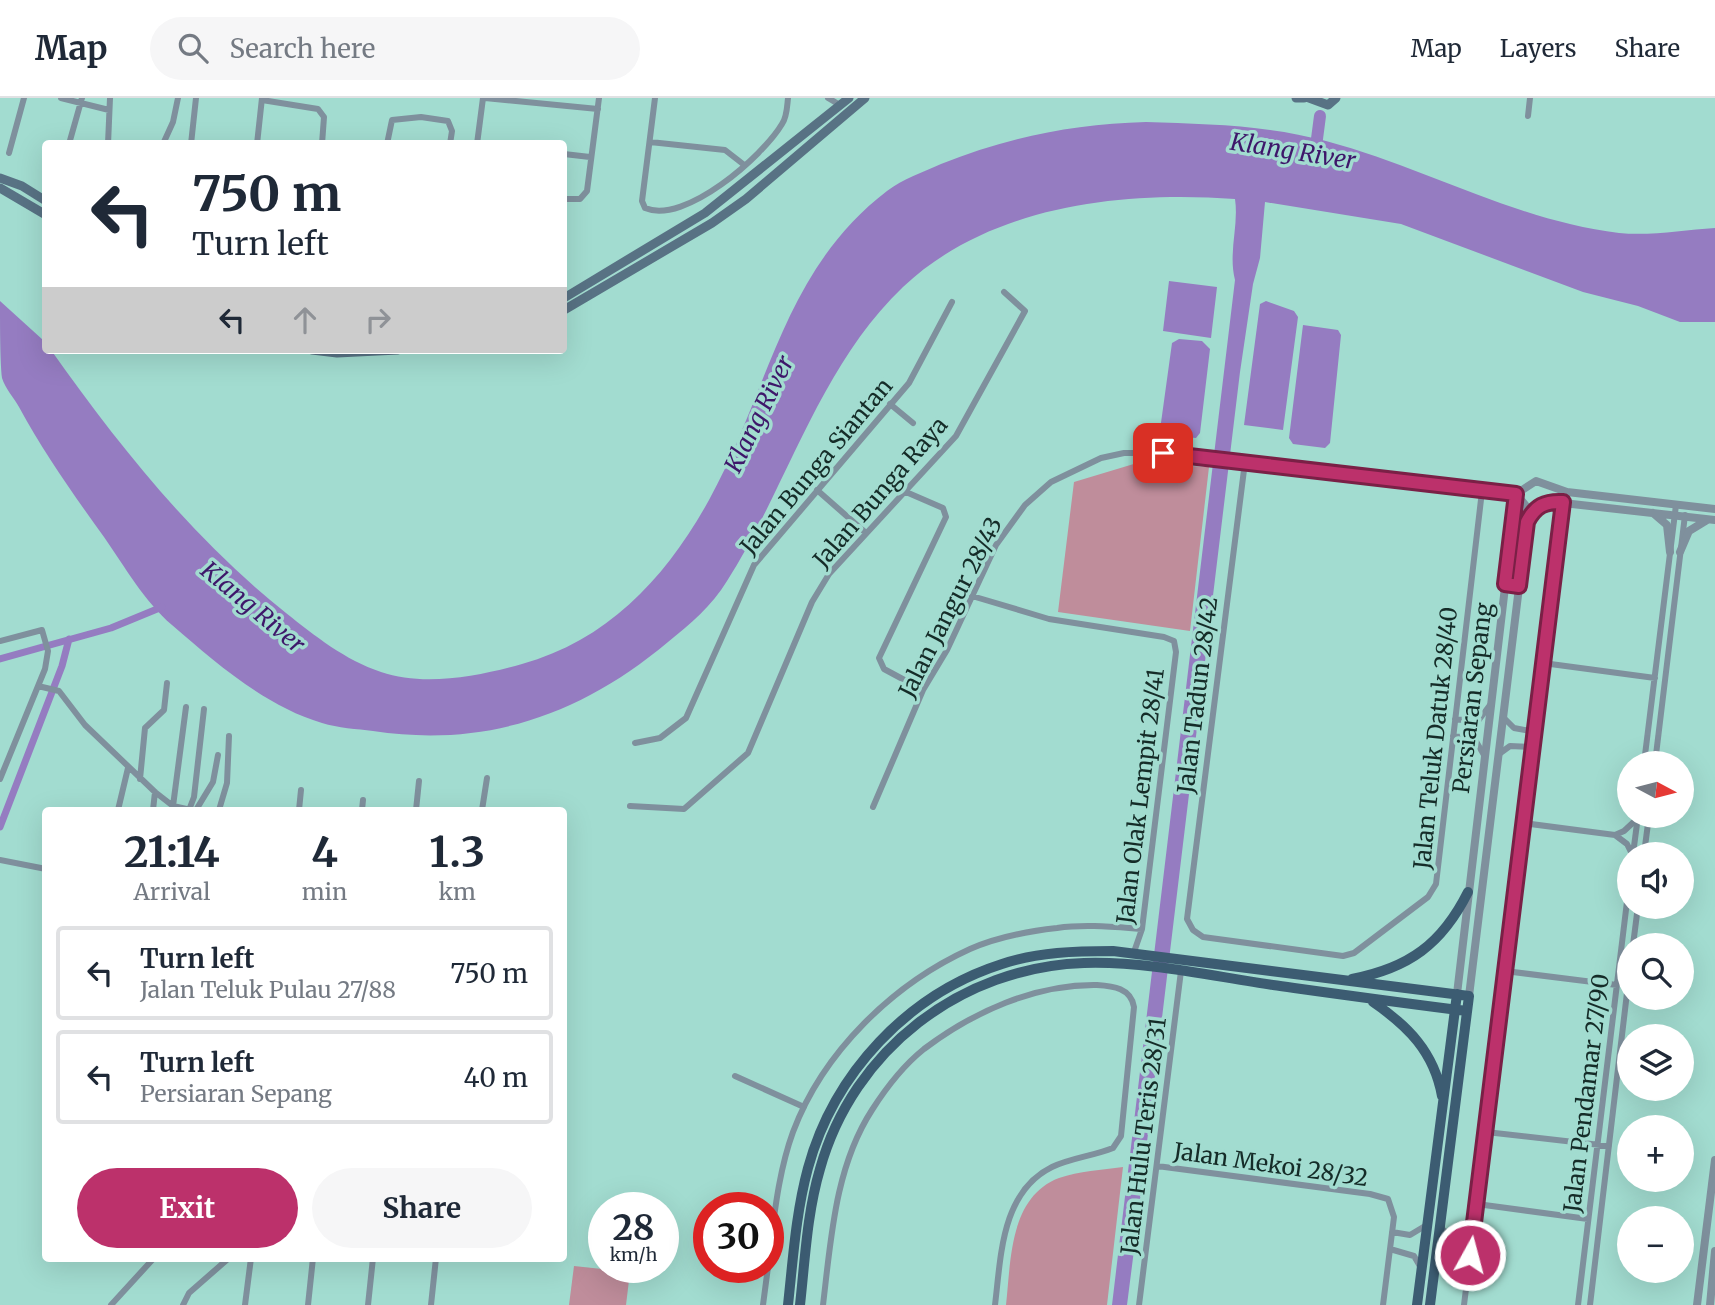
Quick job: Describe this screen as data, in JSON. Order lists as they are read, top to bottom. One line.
{"streets":{"main road":["Persiaran Sepang"],"street":["Jalan Bunga Siantan","Jalan Bunga Raya","Jalan Jangur 28/43","Jalan Tadun 28/42","Jalan Teluk Datuk 28/40","Jalan Olak Lempit 28/41","Jalan Pendamar 27/90","Jalan Hulu Teris 28/31","Jalan Mekoi 28/32"]},"crossings":[["Jalan Jangur 28/43","Jalan Tadun 28/42"],["Jalan Jangur 28/43","Persiaran Sepang"],["Jalan Jangur 28/43","Jalan Teluk Datuk 28/40"],["Jalan Jangur 28/43","Jalan Olak Lempit 28/41"],["Jalan Tadun 28/42","Jalan Teluk Datuk 28/40"],["Jalan Hulu Teris 28/31","Jalan Mekoi 28/32"]],"water":["Klang River"],"north":"right","page":{"header":"Map","search":"Search here","nav":["Map","Layers","Share"],"turn":["750 m","Turn left"],"map_buttons":["+","−"],"eta":["21:14","Arrival","4","min","1.3","km"],"list":[{"name":"Turn left","note":"Jalan Teluk Pulau 27/88","value":"750 m"},{"name":"Turn left","note":"Persiaran Sepang","value":"40 m"}],"buttons":["Exit","Share"],"speed":"28 km/h","limit":"30"}}
